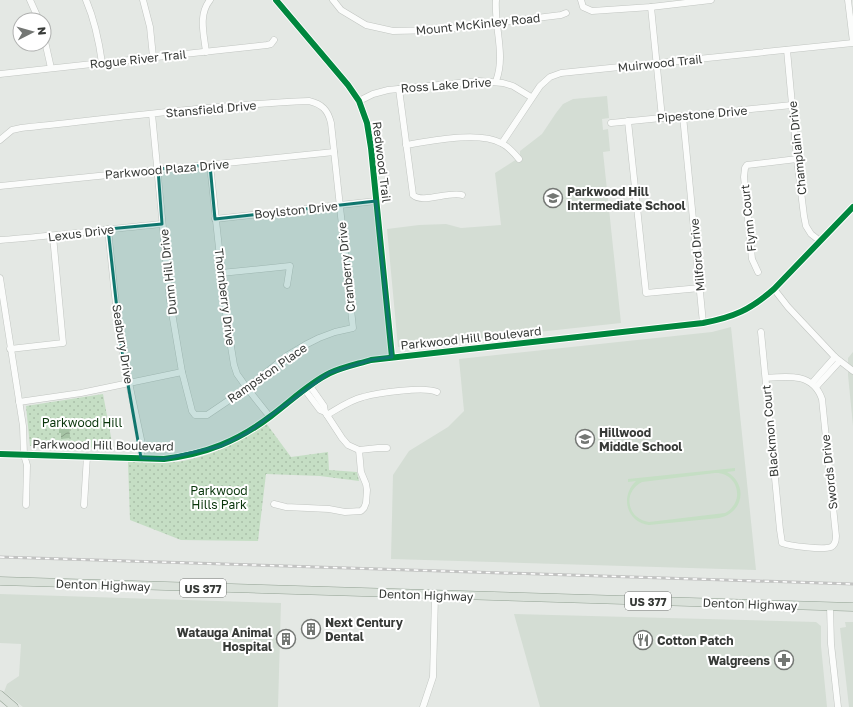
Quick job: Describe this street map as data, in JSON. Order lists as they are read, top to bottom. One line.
{"streets":{"main road":["Denton Highway","US 377"],"street":["Mount McKinley Road","Rogue River Trail","Muirwood Trail","Ross Lake Drive","Stansfield Drive","Pipestone Drive","Champlain Drive","Redwood Trail","Parkwood Plaza Drive","Boylston Drive","Flynn Court","Lexus Drive","Milford Drive","Cranberry Drive","Dunn Hill Drive","Thornberry Drive","Parkwood Hill Boulevard","Seabury Drive","Rampston Place","Blackmon Court","Swords Drive"]},"crossings":[["Muirwood Trail","Ross Lake Drive"],["Muirwood Trail","Champlain Drive"],["Ross Lake Drive","Redwood Trail"],["Stansfield Drive","Parkwood Plaza Drive"],["Stansfield Drive","Boylston Drive"],["Stansfield Drive","Cranberry Drive"],["Stansfield Drive","Dunn Hill Drive"],["Pipestone Drive","Champlain Drive"],["Pipestone Drive","Milford Drive"],["Champlain Drive","Flynn Court"],["Champlain Drive","Parkwood Hill Boulevard"],["Redwood Trail","Boylston Drive"],["Redwood Trail","Parkwood Hill Boulevard"],["Parkwood Plaza Drive","Dunn Hill Drive"],["Parkwood Plaza Drive","Thornberry Drive"],["Boylston Drive","Cranberry Drive"],["Boylston Drive","Thornberry Drive"],["Lexus Drive","Dunn Hill Drive"],["Lexus Drive","Seabury Drive"],["Milford Drive","Parkwood Hill Boulevard"],["Cranberry Drive","Rampston Place"],["Dunn Hill Drive","Rampston Place"],["Thornberry Drive","Parkwood Hill Boulevard"],["Thornberry Drive","Rampston Place"],["Parkwood Hill Boulevard","Seabury Drive"],["Blackmon Court","Swords Drive"]],"parks":["Parkwood Hill","Parkwood Hills Park"],"places":{"school or university":["Parkwood Hill Intermediate School","Hillwood Middle School"],"building":["Next Century Dental","Watauga Animal Hospital"],"restaurant":["Cotton Patch"],"pharmacy":["Walgreens"]},"north":"right"}
